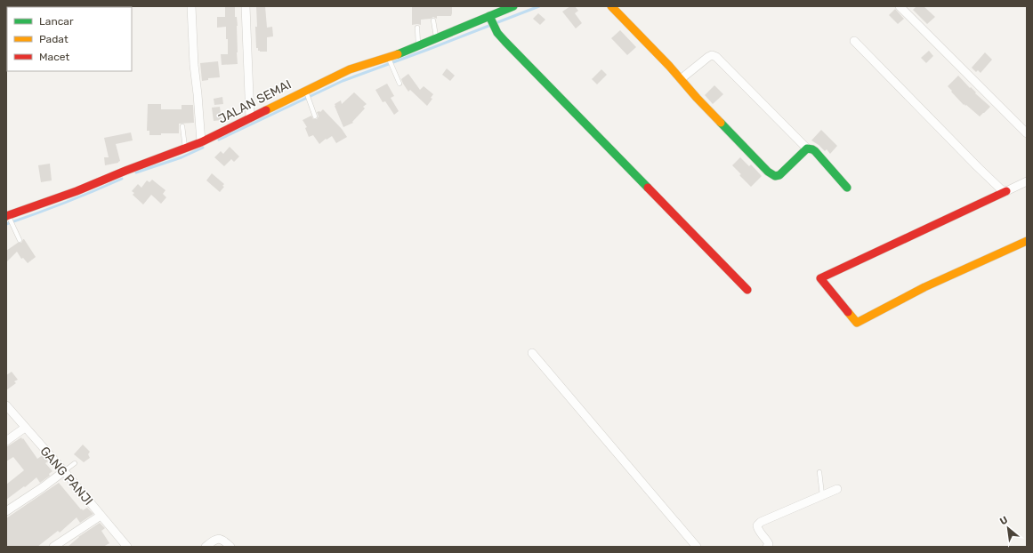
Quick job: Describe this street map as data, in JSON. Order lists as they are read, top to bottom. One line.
{"streets":{"street":["JALAN SEMAI","GANG PANJI"]},"legend":["Lancar","Padat","Macet"],"north":"top left"}
